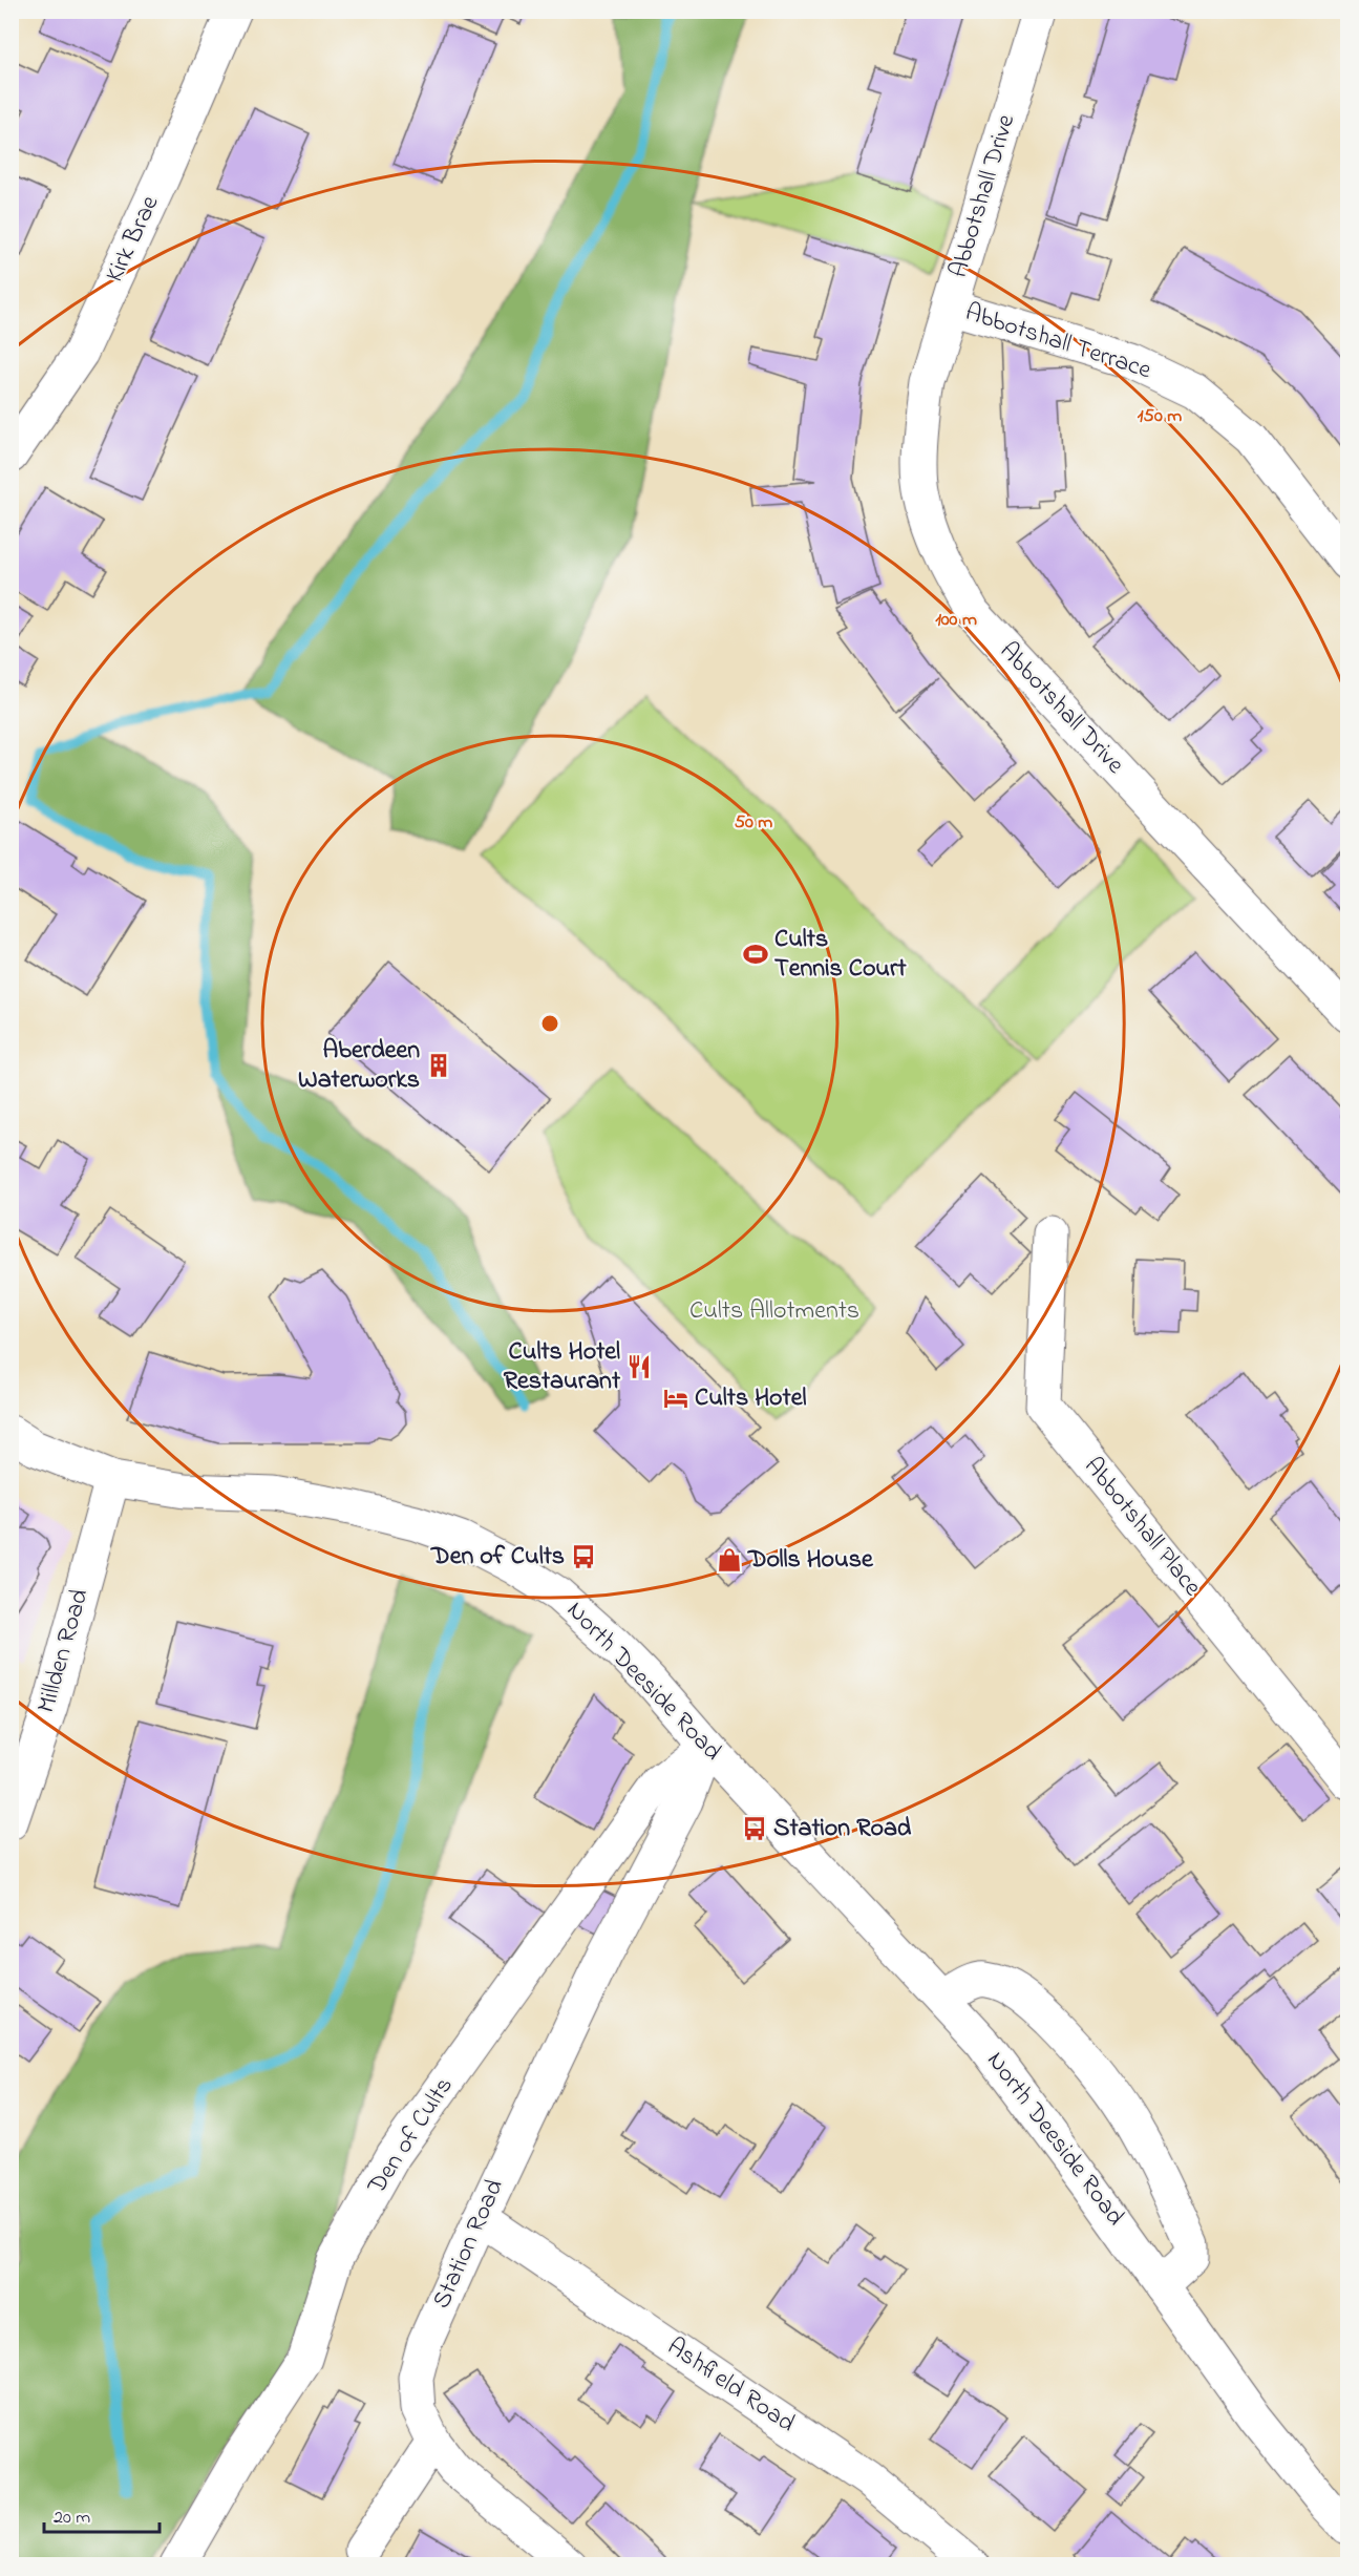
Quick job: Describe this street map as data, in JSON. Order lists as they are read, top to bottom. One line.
{"streets":{"street":["Abbotshall Drive","Kirk Brae","Abbotshall Terrace","Abbotshall Place","Millden Road","North Deeside Road","Den of Cults","Station Road","Ashfield Road"]},"crossings":[["Abbotshall Drive","Abbotshall Terrace"],["Millden Road","North Deeside Road"],["North Deeside Road","Den of Cults"],["North Deeside Road","Station Road"],["Den of Cults","Station Road"],["Station Road","Ashfield Road"]],"parks":["Cults Allotments"],"places":{"sports":["Cults Tennis Court"],"building":["Aberdeen Waterworks"],"restaurant":["Cults Hotel Restaurant"],"hotel":["Cults Hotel"],"bus stop":["Den of Cults","Station Road"],"shop":["Dolls House"]},"scale_bar":"20 m","rings":["150 m","100 m","50 m"]}
